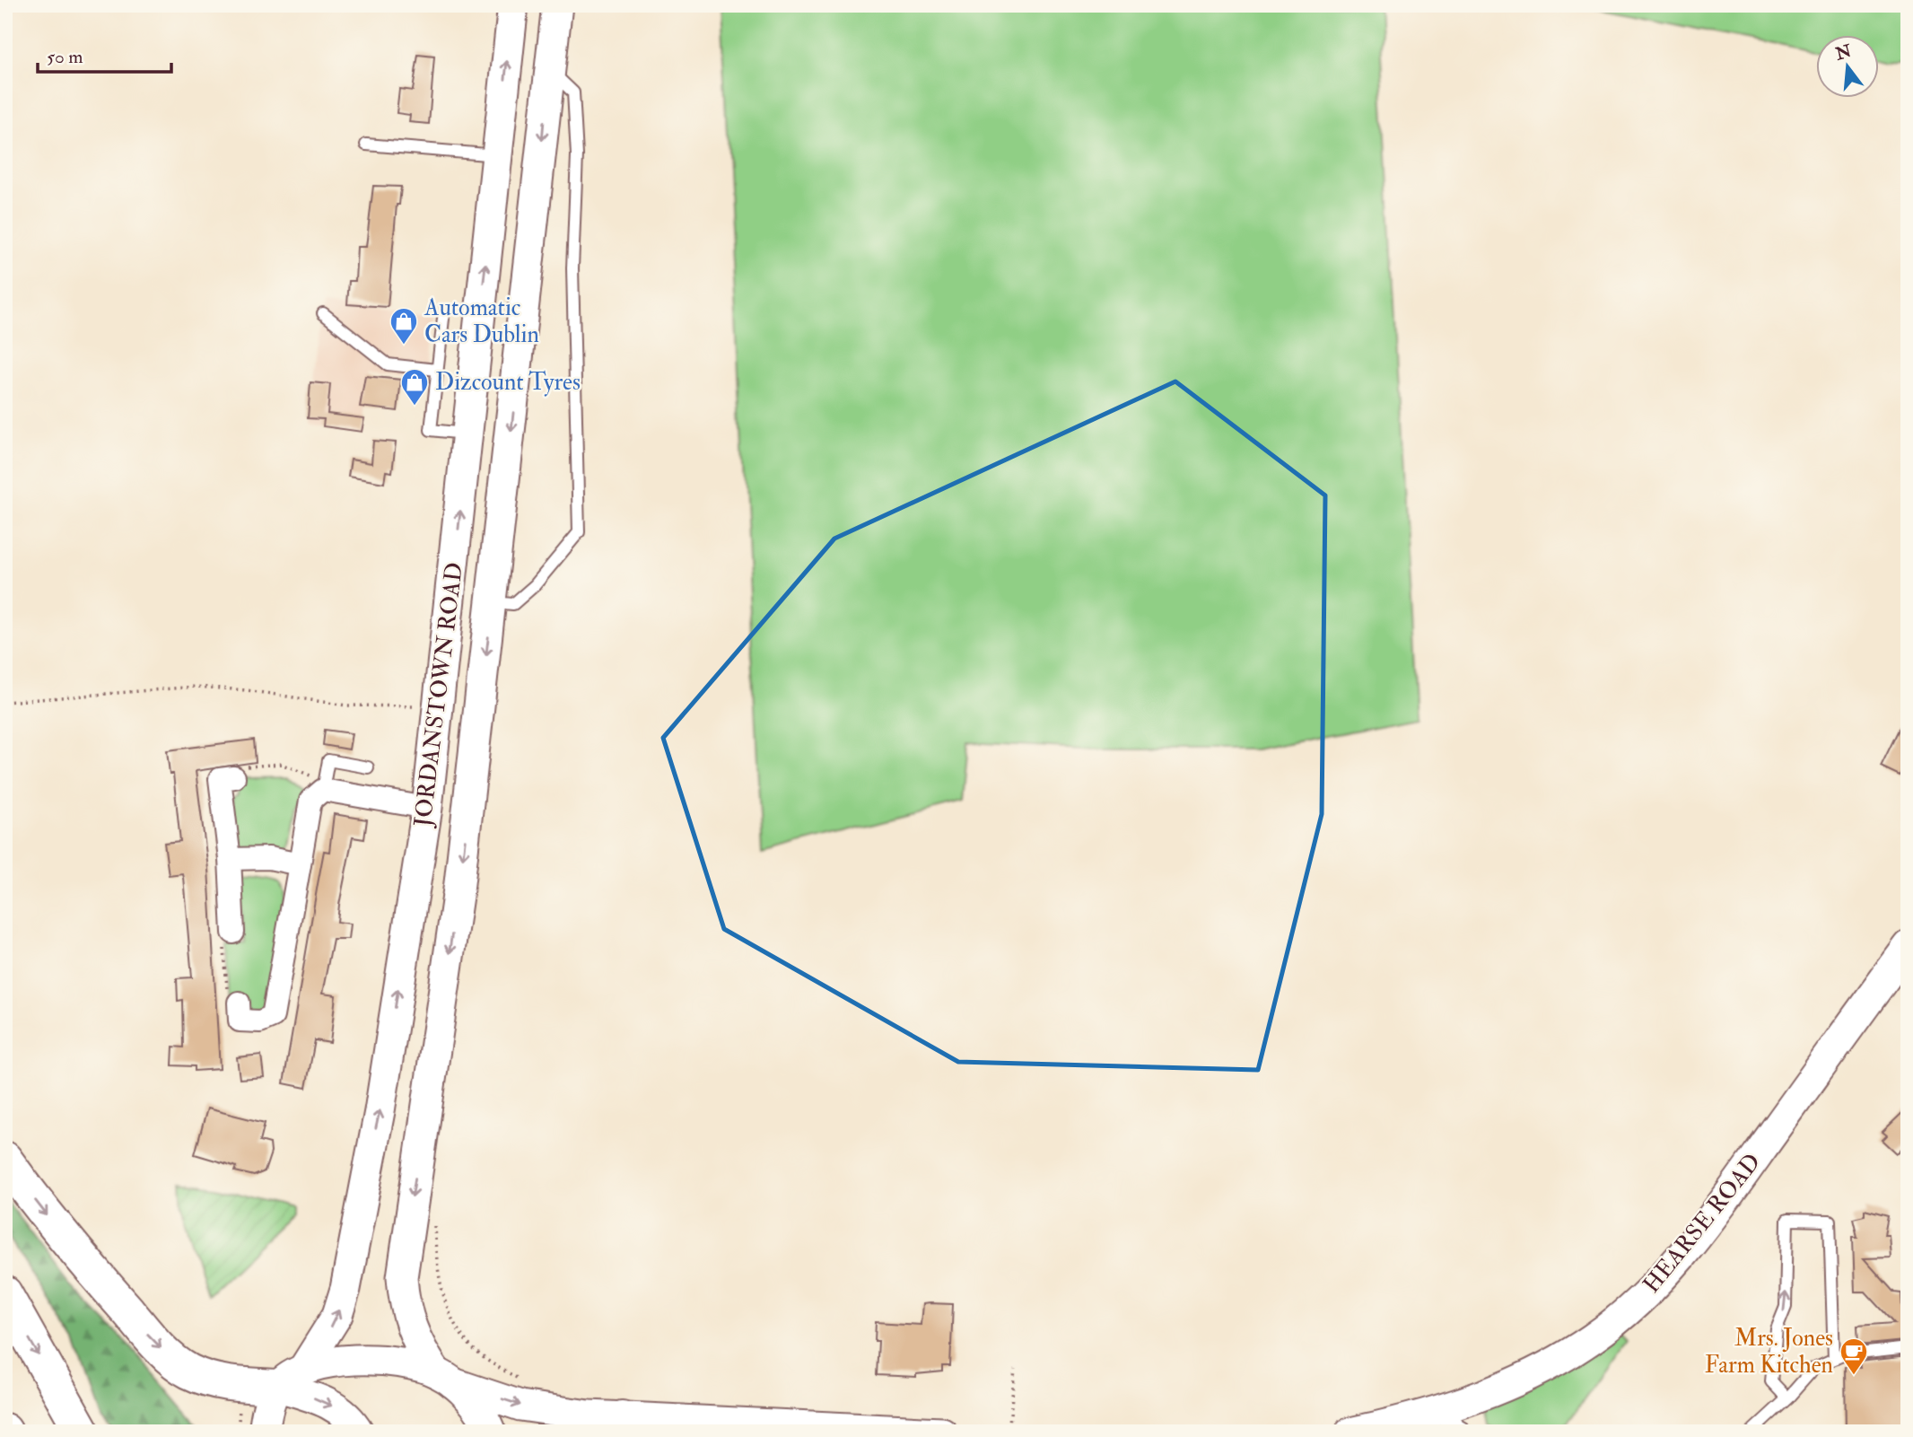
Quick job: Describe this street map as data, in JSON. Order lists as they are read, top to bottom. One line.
{"streets":{"main road":["JORDANSTOWN ROAD","HEARSE ROAD"]},"places":{"shop":["Automatic Cars Dublin","Dizcount Tyres"],"cafe":["Mrs. Jones Farm Kitchen"]},"scale_bar":"50 m","north":"top"}
